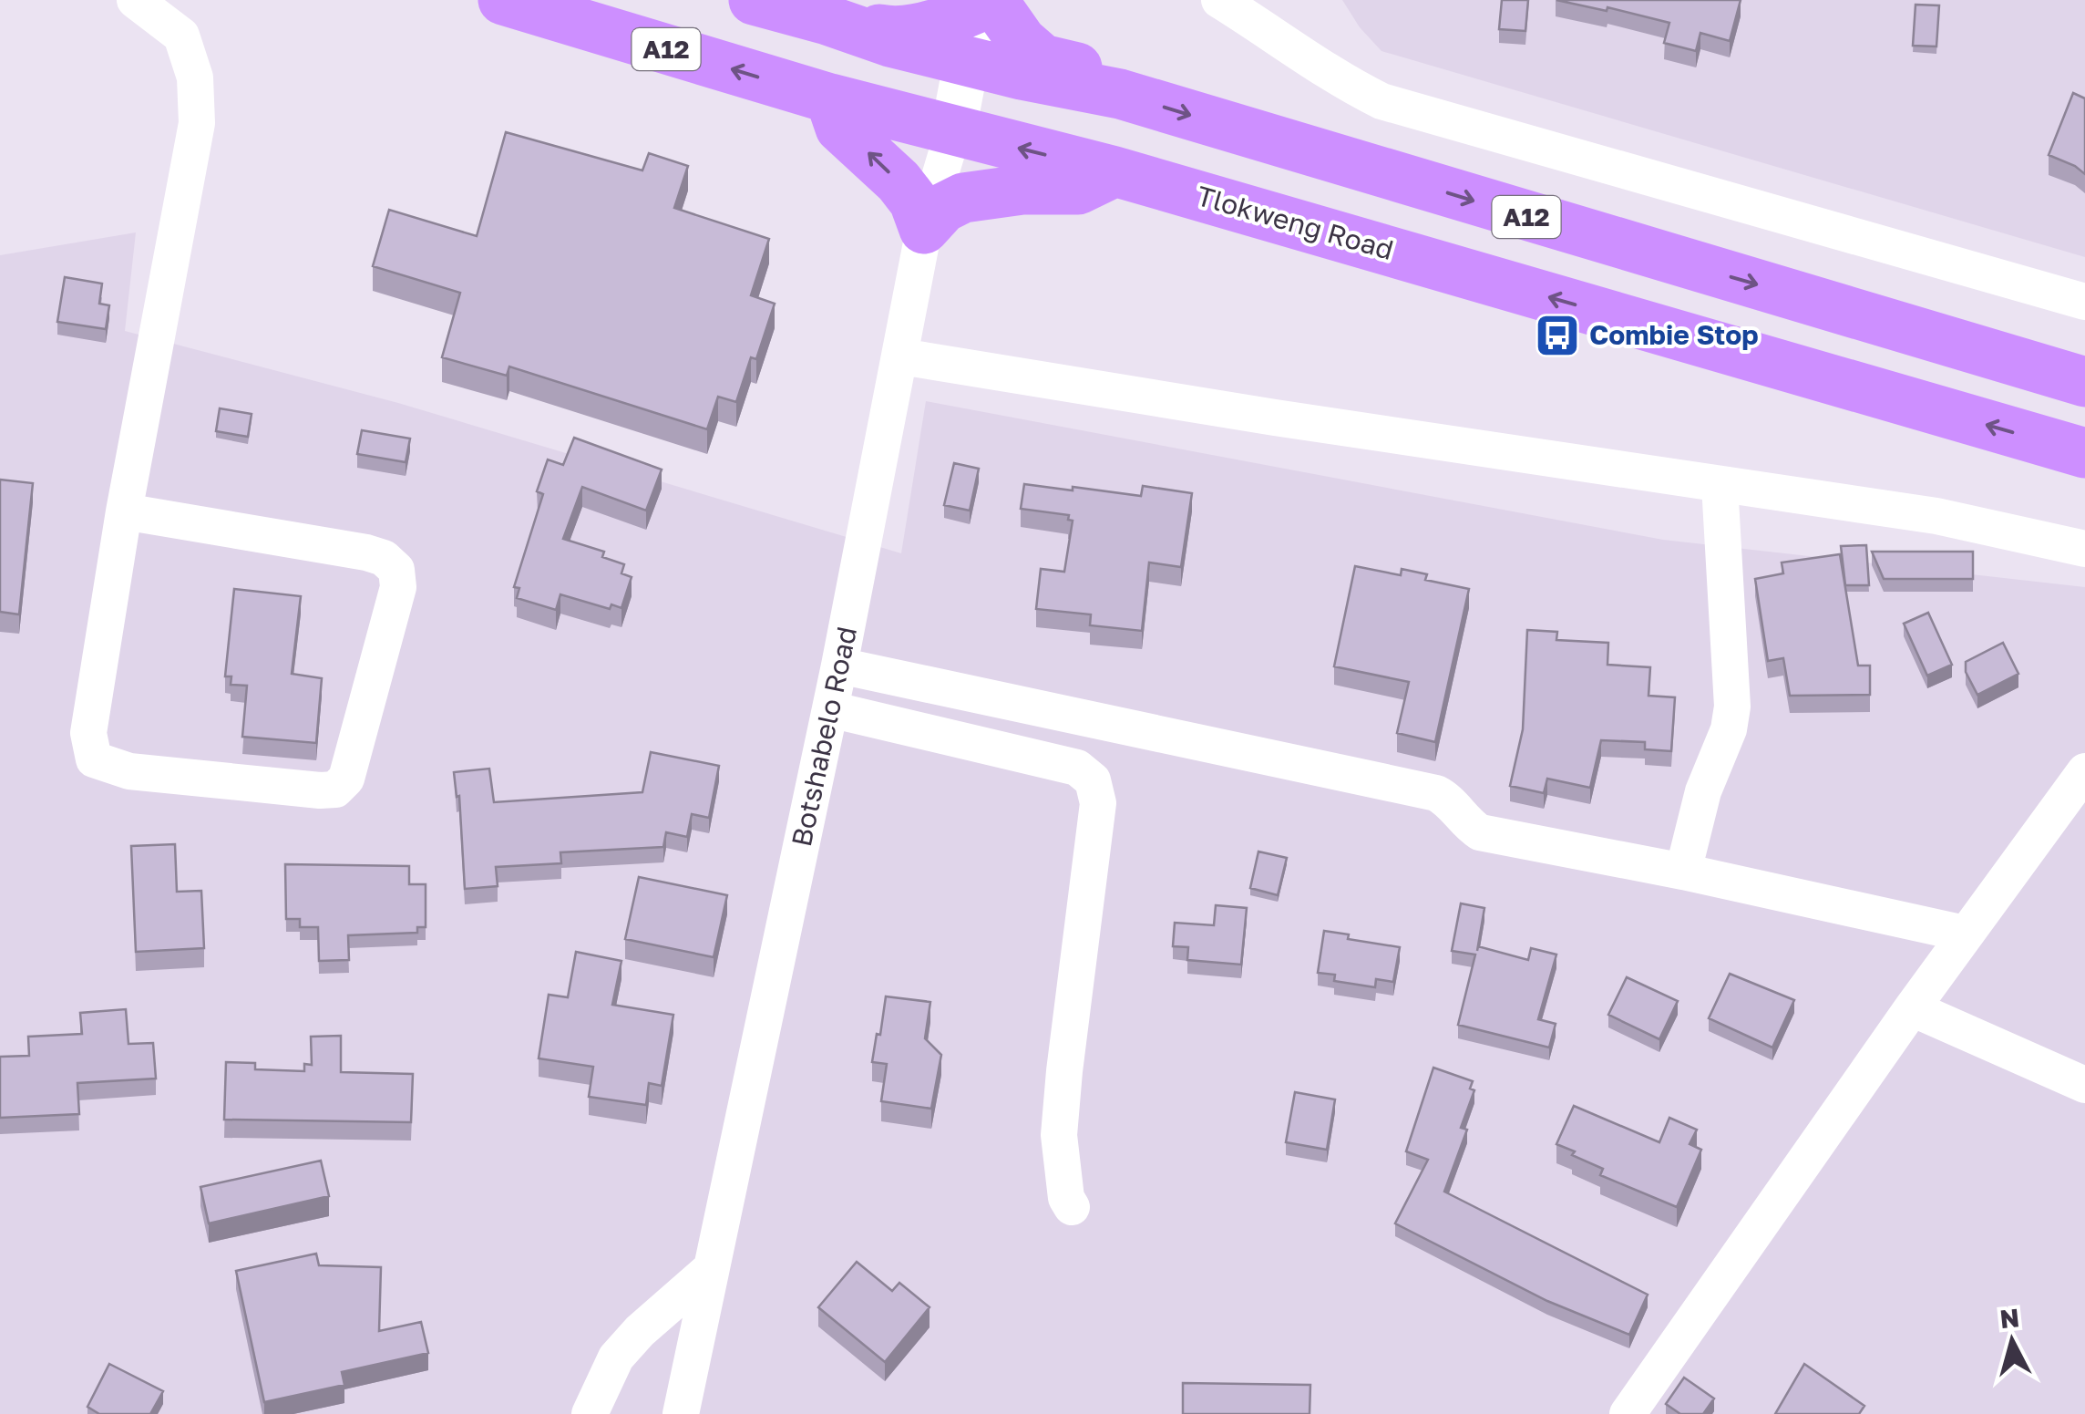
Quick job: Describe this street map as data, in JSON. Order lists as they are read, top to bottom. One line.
{"streets":{"main road":["A12","Tlokweng Road"],"street":["Botshabelo Road"]},"crossings":[["A12","Botshabelo Road"],["Tlokweng Road","Botshabelo Road"]],"places":{"bus stop":["Combie Stop"]},"north":"top"}
